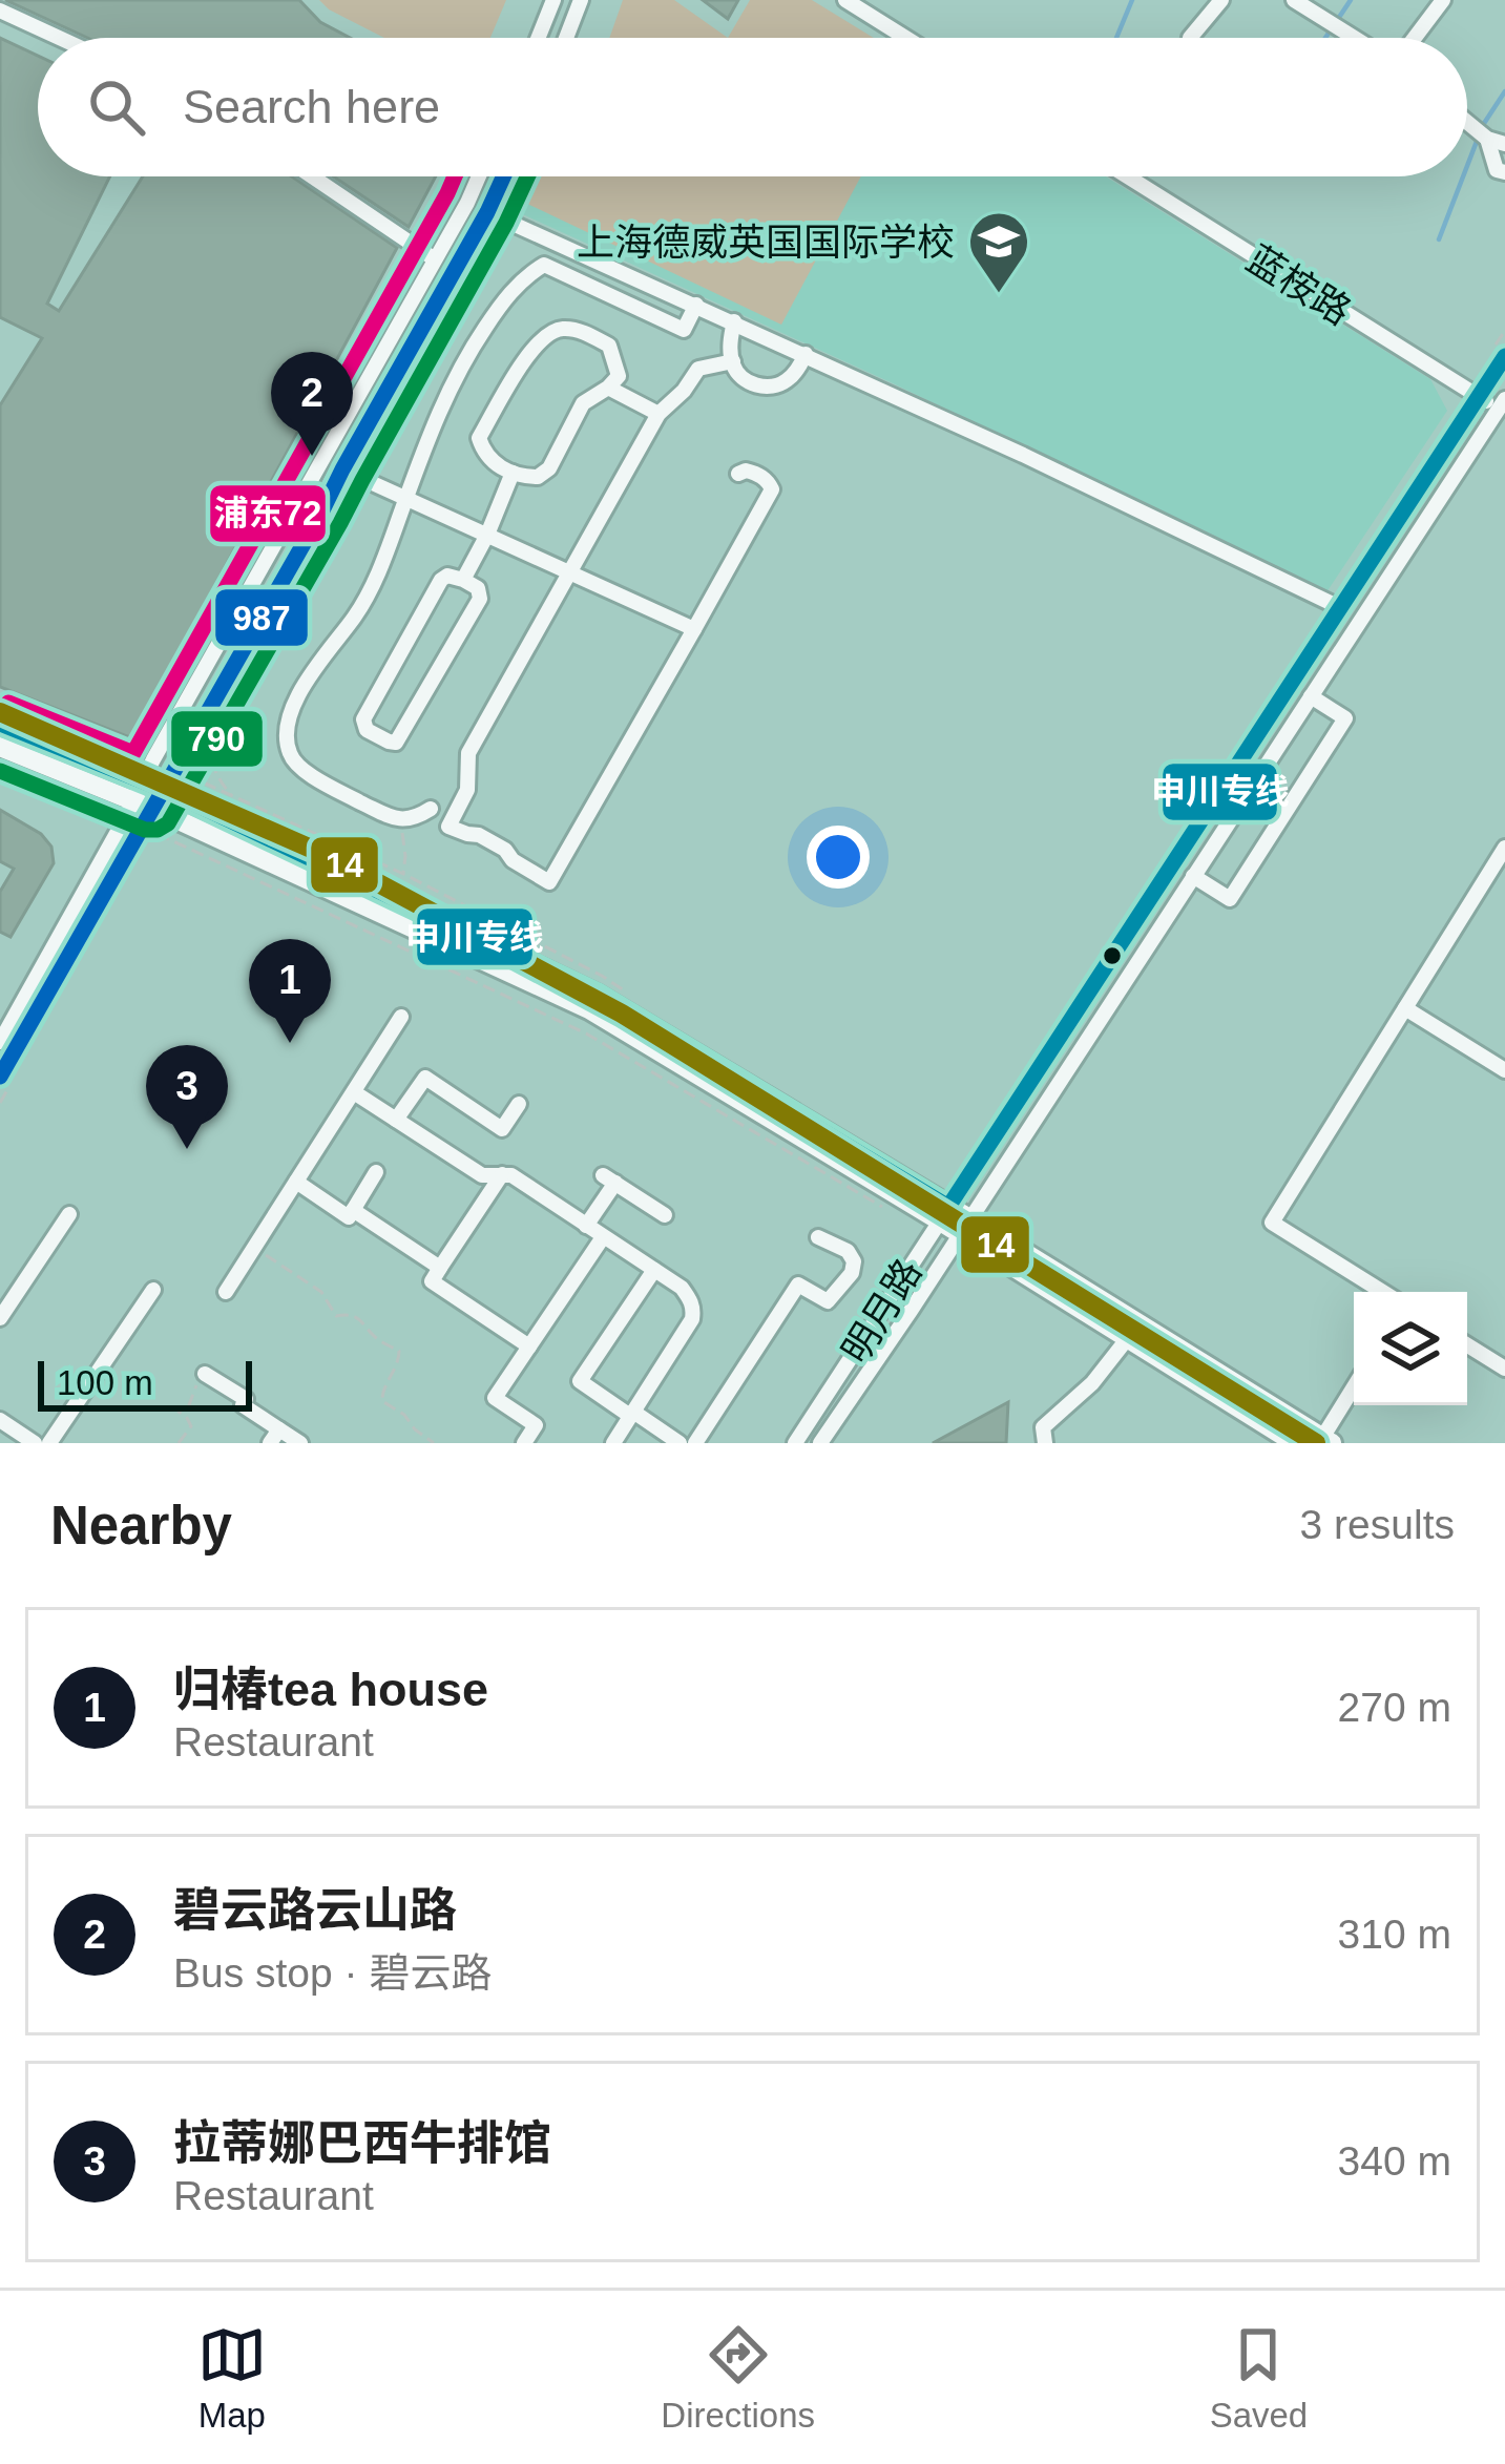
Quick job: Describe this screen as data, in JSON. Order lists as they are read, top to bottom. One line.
{"streets":{"street":["蓝桉路","明月路"]},"crossings":[["蓝桉路","明月路"]],"places":{"school or university":["上海德威英国国际学校"]},"lines":["transit line 987","transit line 790","transit line 浦东72","transit line 申川专线","transit line 14"],"scale_bar":"100 m","page":{"search":"Search here","pins":["2","1","3"],"scale":"100 m","heading":["Nearby","3 results"],"list":[{"mark":"1","name":"归椿tea house","note":"Restaurant","value":"270 m"},{"mark":"2","name":"碧云路云山路","note":"Bus stop · 碧云路","value":"310 m"},{"mark":"3","name":"拉蒂娜巴西牛排馆","note":"Restaurant","value":"340 m"}],"nav":["Map","Directions","Saved"]}}
